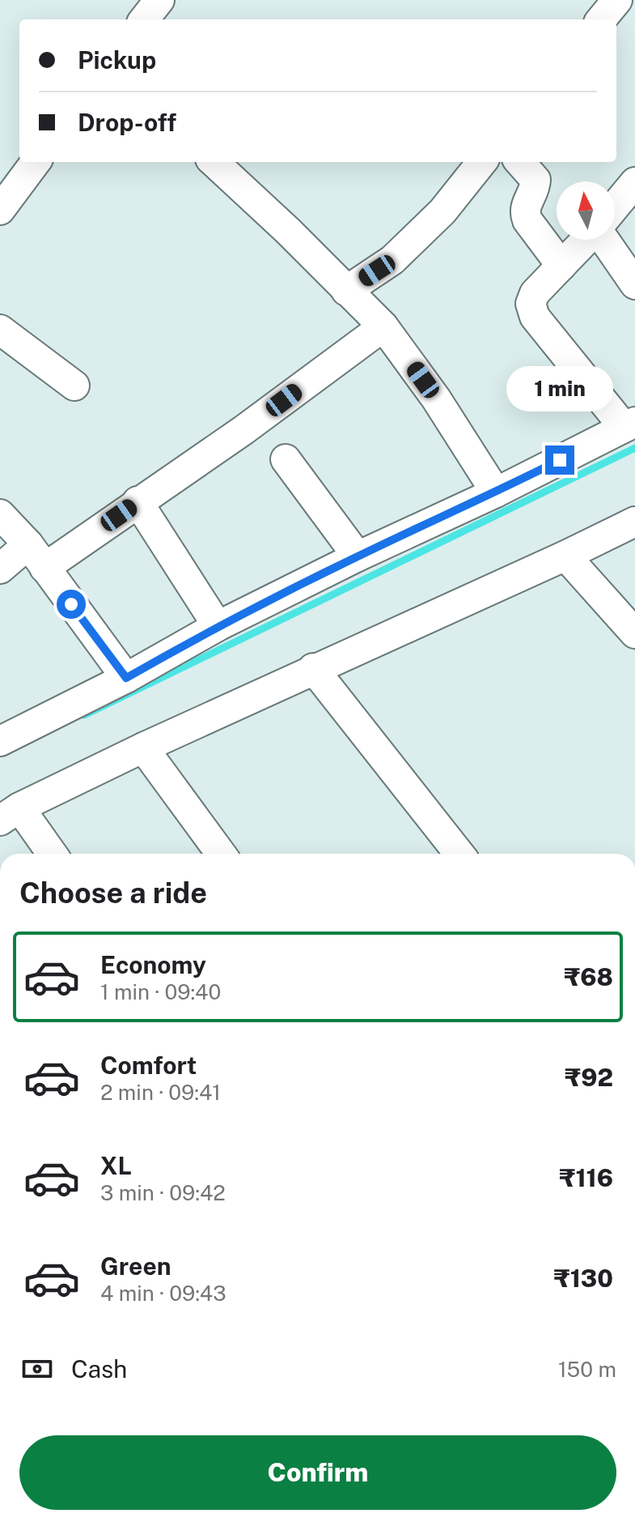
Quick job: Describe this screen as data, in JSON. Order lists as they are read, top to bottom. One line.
{"north":"top","page":{"banner":["Pickup","Drop-off"],"bubble":"1 min","heading":"Choose a ride","list":[{"name":"Economy","note":"1 min · 09:40","value":"₹68"},{"name":"Comfort","note":"2 min · 09:41","value":"₹92"},{"name":"XL","note":"3 min · 09:42","value":"₹116"},{"name":"Green","note":"4 min · 09:43","value":"₹130"}],"pay":["Cash","150 m"],"buttons":"Confirm"}}
